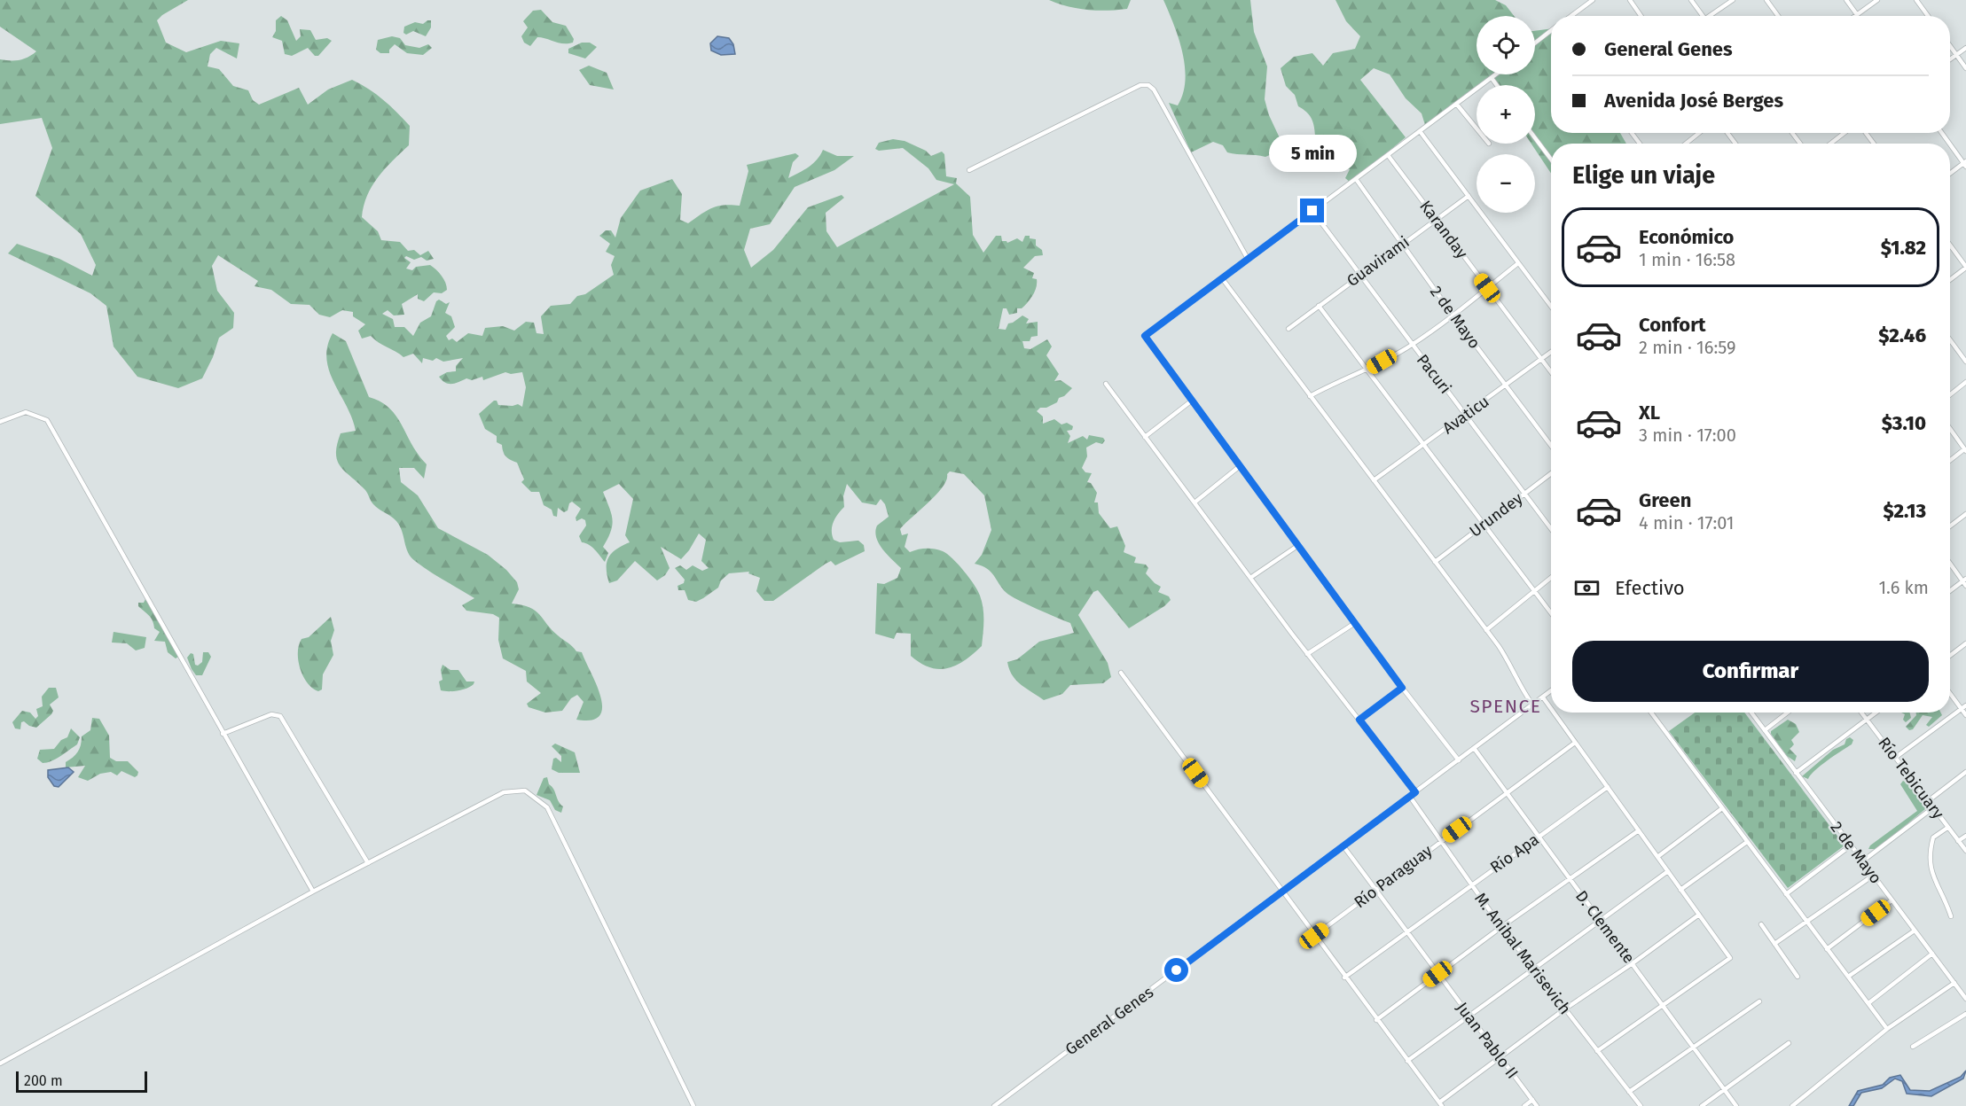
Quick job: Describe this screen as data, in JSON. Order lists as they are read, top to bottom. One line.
{"streets":{"street":["Karanday","Guavirami","2 de Mayo","Pacuri","Avaticu","Urundey","Río Tebicuary","Río Apa","Río Paraguay","D. Clemente","M. Anibal Marisevich","General Genes","Juan Pablo II"]},"crossings":[["Karanday","Guavirami"],["Karanday","Avaticu"],["Guavirami","2 de Mayo"],["Guavirami","Pacuri"],["2 de Mayo","Avaticu"],["Pacuri","Avaticu"],["Pacuri","Urundey"],["Río Apa","D. Clemente"],["Río Apa","M. Anibal Marisevich"],["Río Apa","Juan Pablo II"],["Río Paraguay","D. Clemente"],["Río Paraguay","M. Anibal Marisevich"],["Río Paraguay","Juan Pablo II"],["D. Clemente","General Genes"],["M. Anibal Marisevich","General Genes"],["General Genes","Juan Pablo II"]],"districts":["SPENCE"],"scale_bar":"200 m","page":{"map_buttons":["+","−"],"banner":["General Genes","Avenida José Berges"],"bubble":"5 min","heading":"Elige un viaje","list":[{"name":"Económico","note":"1 min · 16:58","value":"$1.82"},{"name":"Confort","note":"2 min · 16:59","value":"$2.46"},{"name":"XL","note":"3 min · 17:00","value":"$3.10"},{"name":"Green","note":"4 min · 17:01","value":"$2.13"}],"pay":["Efectivo","1.6 km"],"buttons":"Confirmar","scale":"200 m"}}
